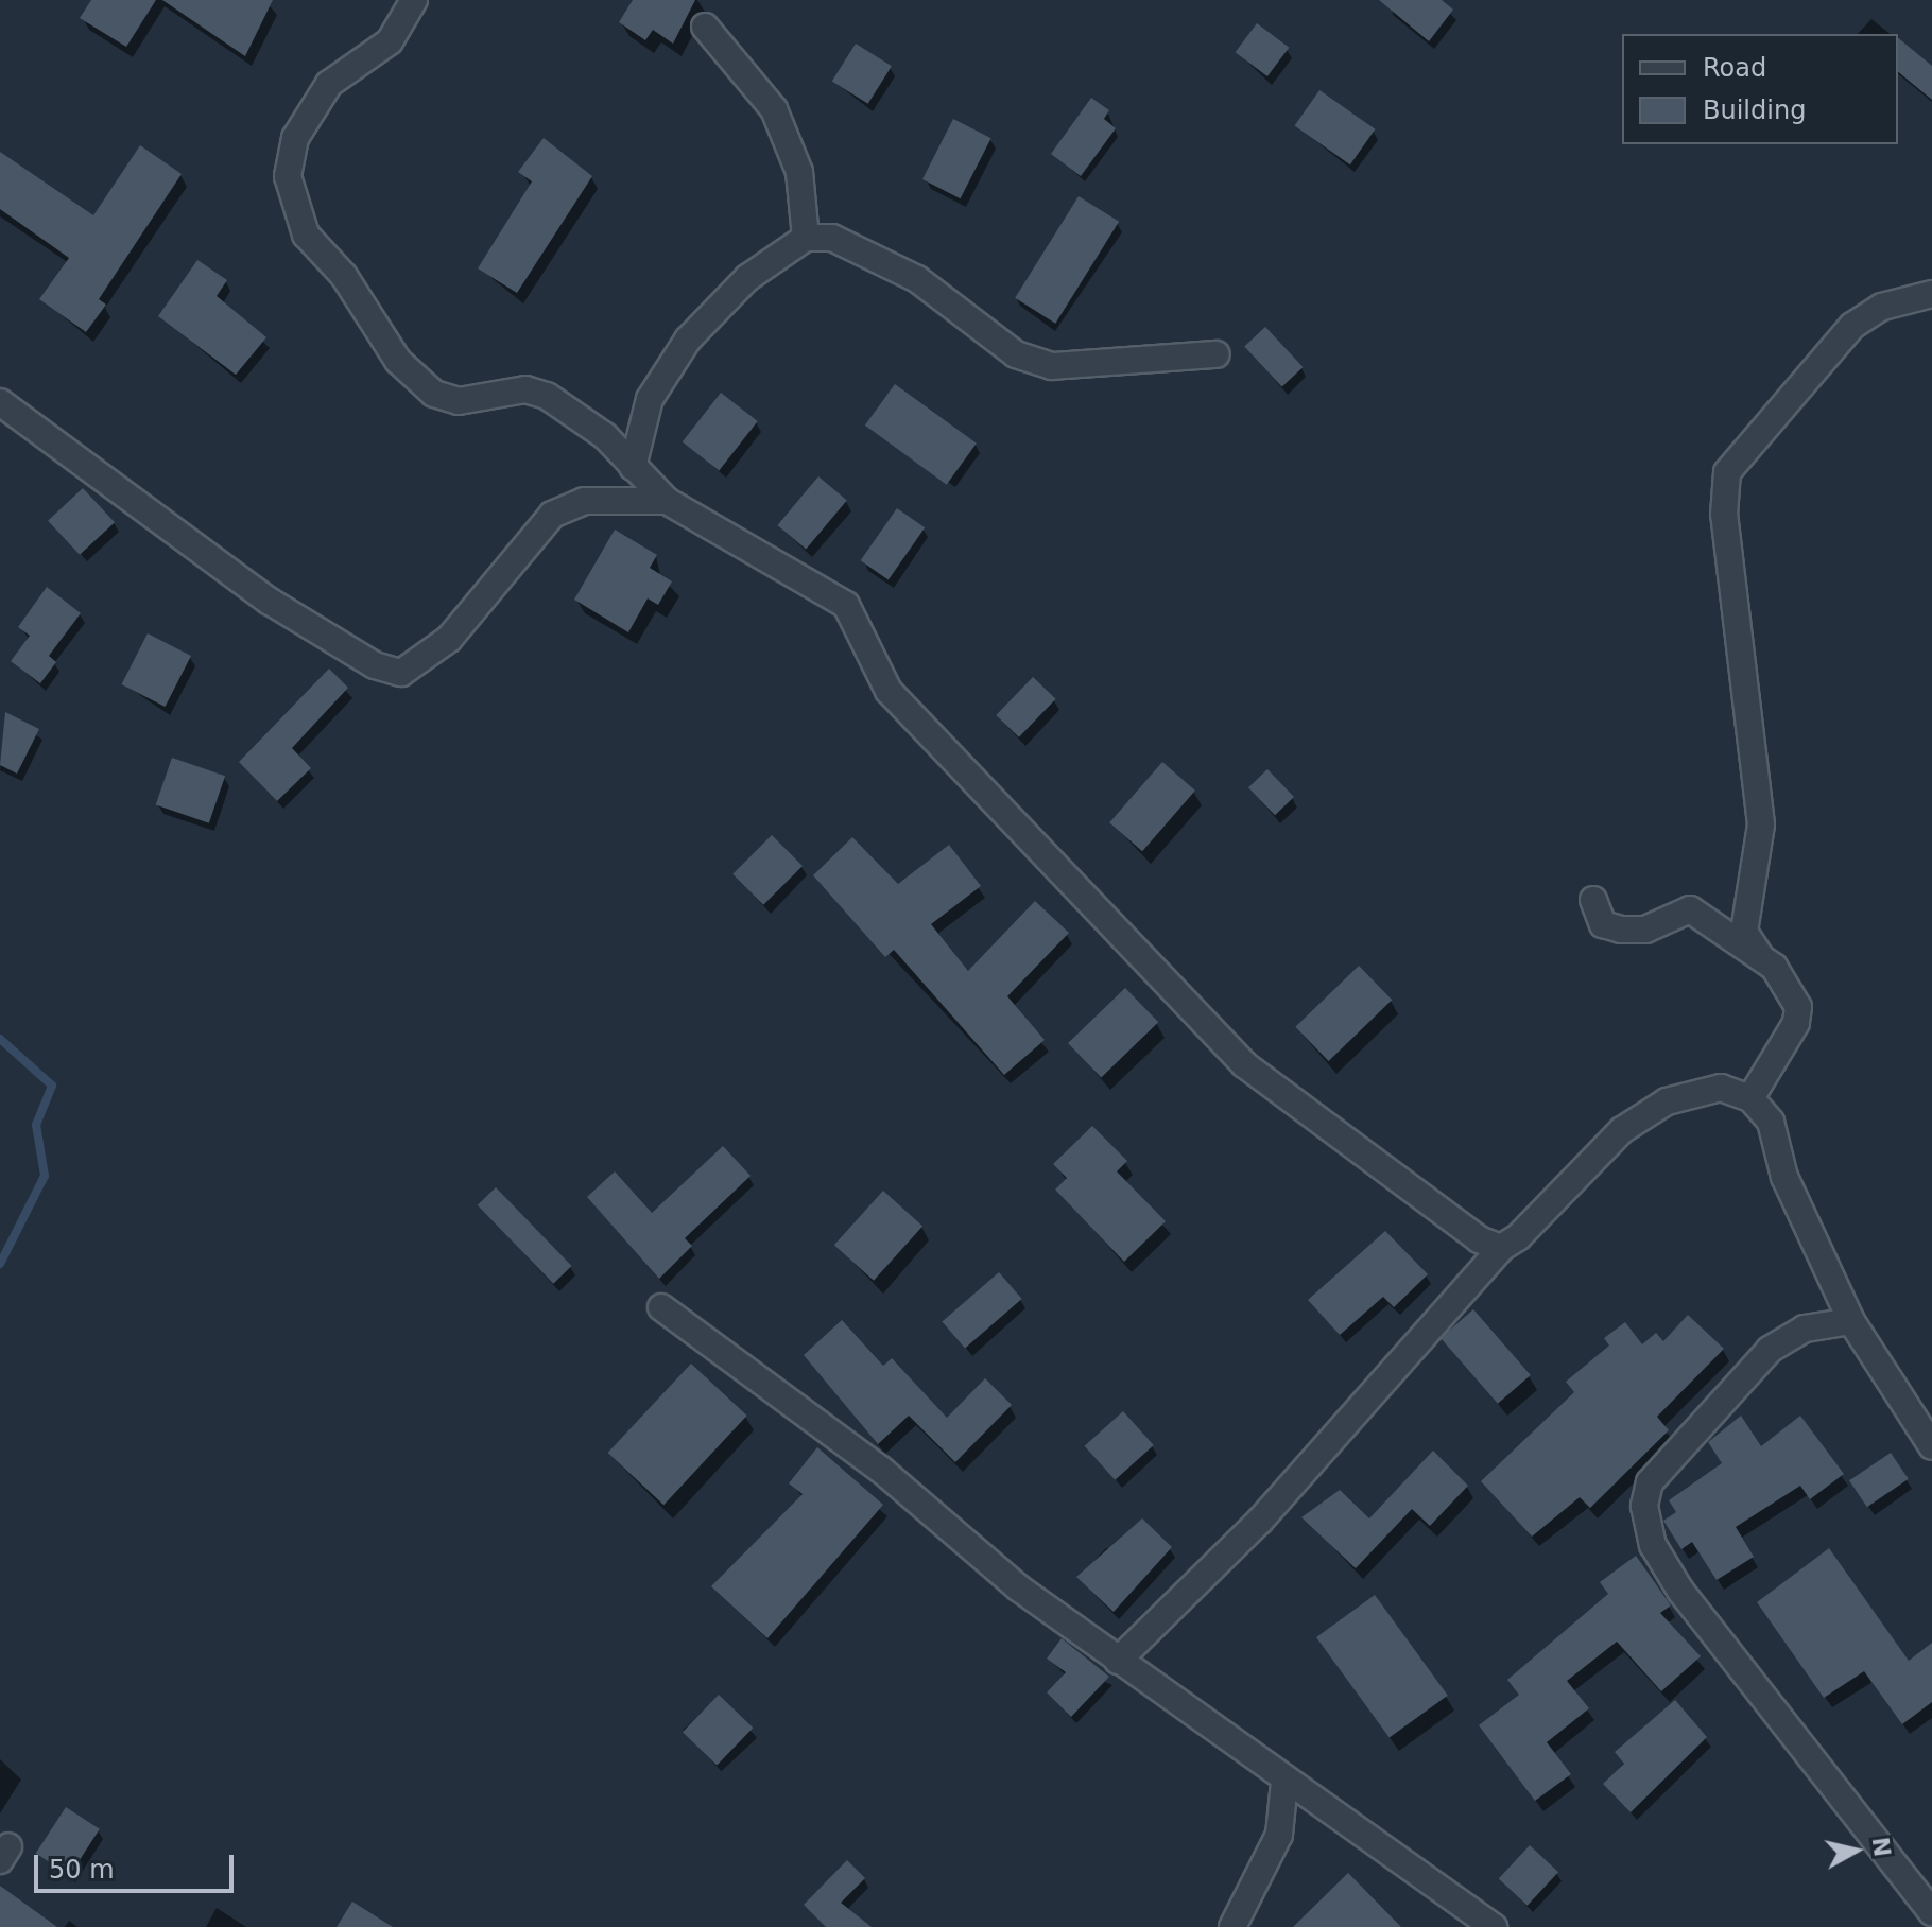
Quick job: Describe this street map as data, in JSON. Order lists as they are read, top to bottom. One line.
{"legend":["Road","Building"],"scale_bar":"50 m","north":"right"}
